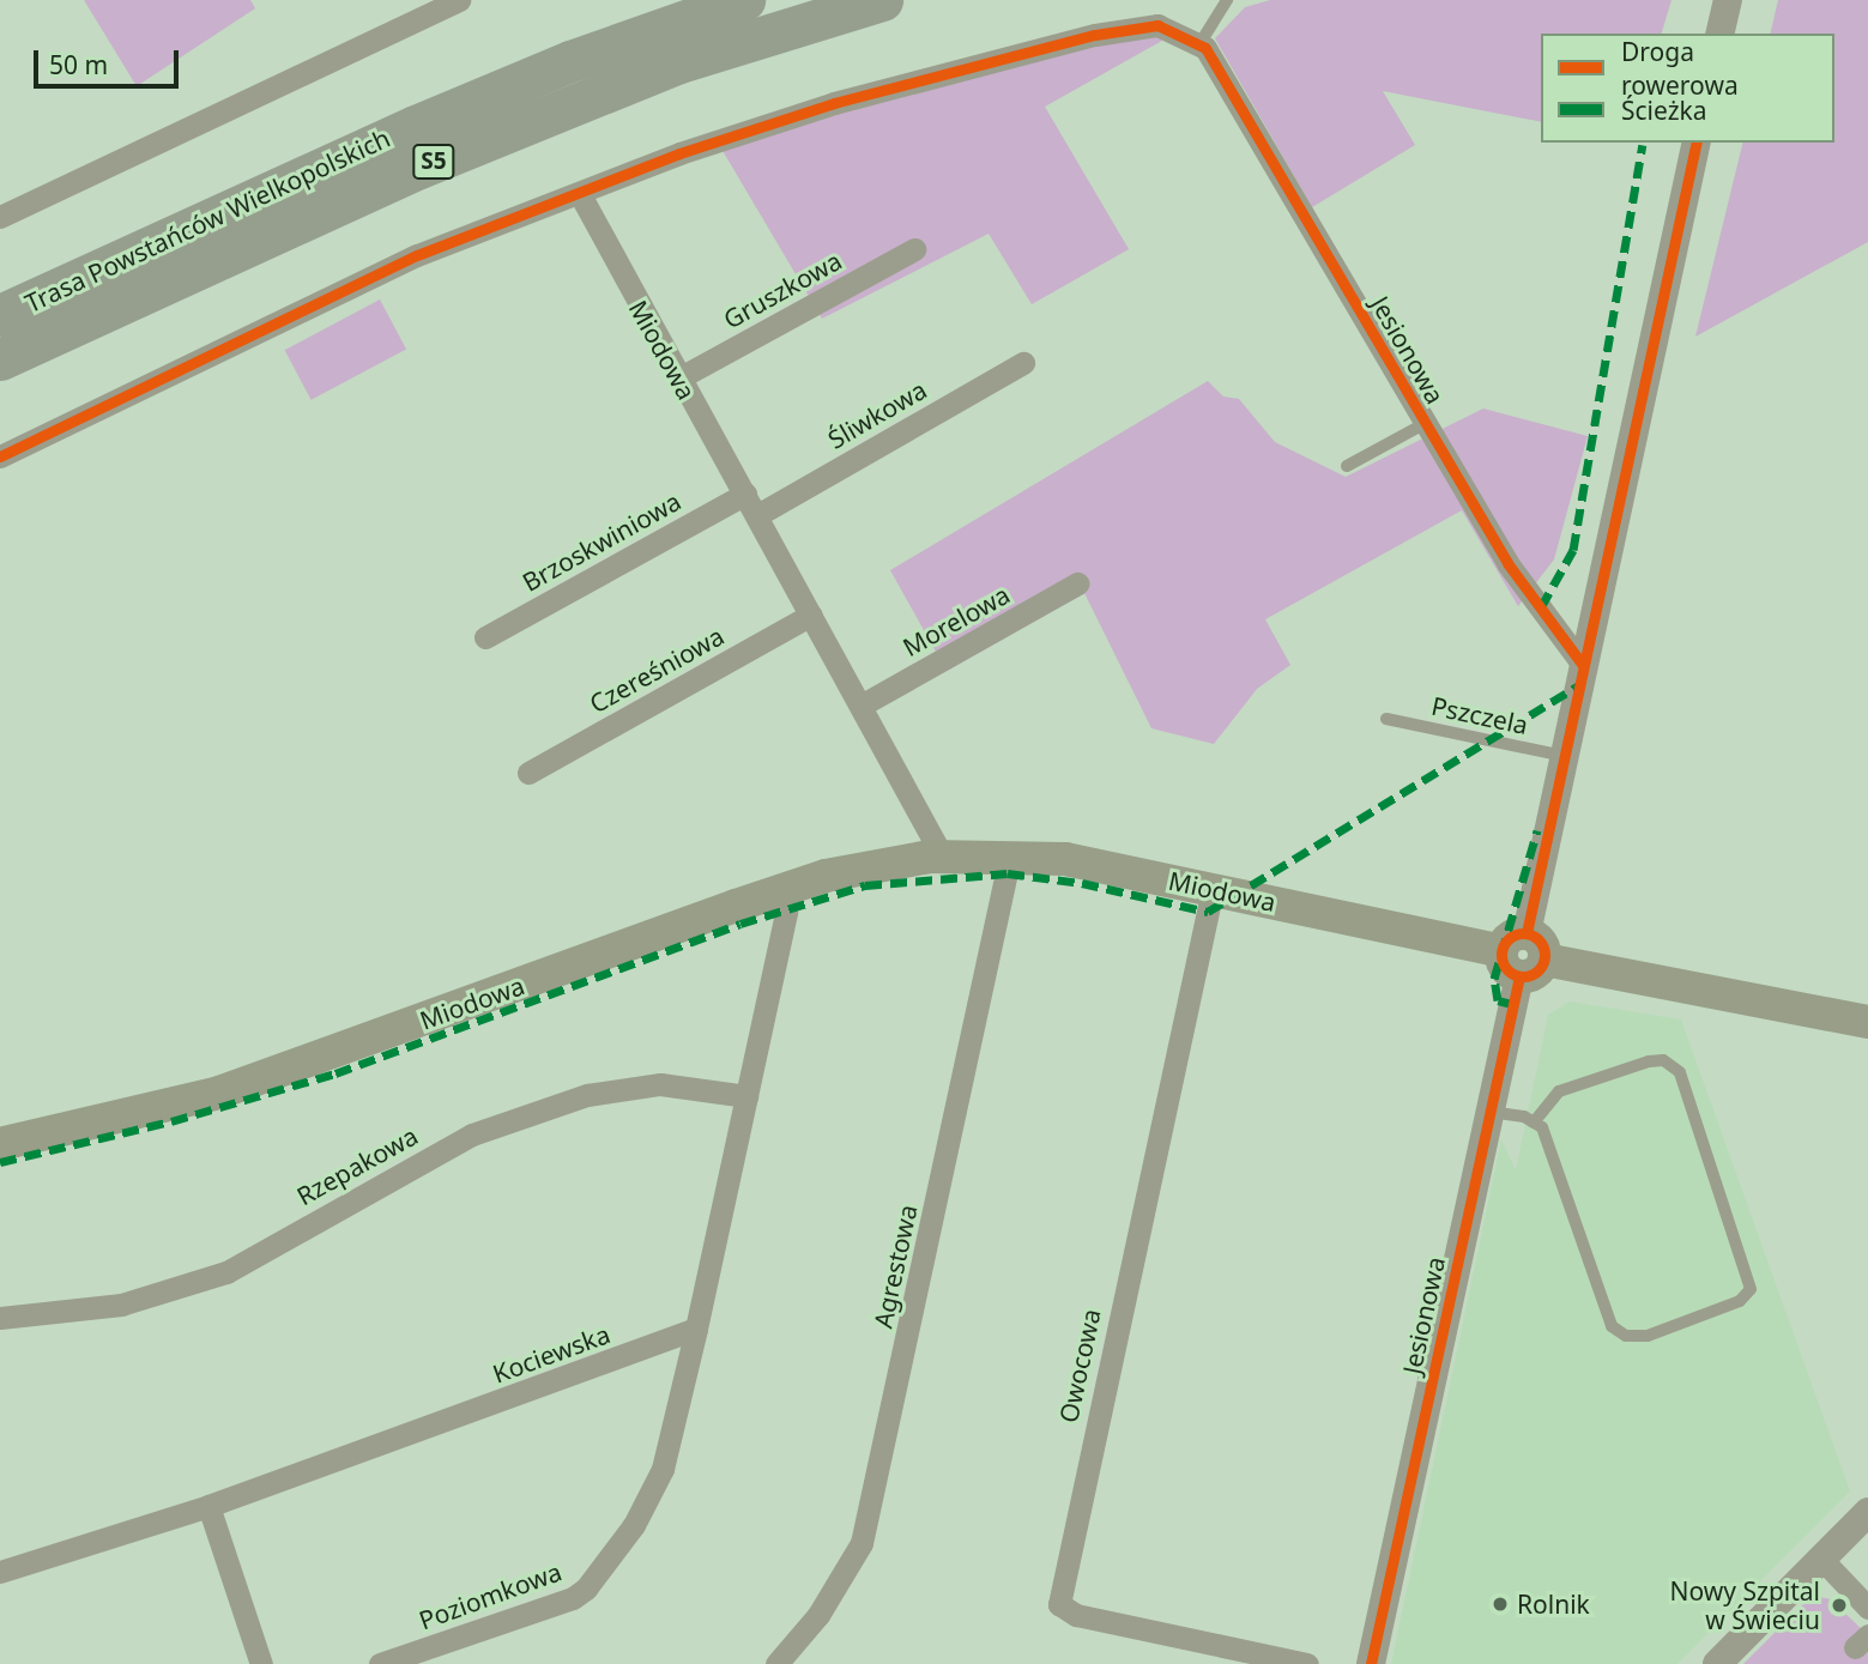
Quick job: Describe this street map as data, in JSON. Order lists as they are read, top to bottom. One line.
{"streets":{"highway":["S5","Trasa Powstańców Wielkopolskich"],"main road":["Miodowa"],"street":["Gruszkowa","Jesionowa","Śliwkowa","Brzoskwiniowa","Morelowa","Czereśniowa","Rzepakowa","Agrestowa","Kociewska","Owocowa","Poziomkowa"],"lane":["Pszczela"]},"crossings":[["Gruszkowa","Miodowa"],["Miodowa","Jesionowa"],["Miodowa","Śliwkowa"],["Miodowa","Brzoskwiniowa"],["Miodowa","Morelowa"],["Miodowa","Czereśniowa"],["Miodowa","Agrestowa"],["Miodowa","Owocowa"],["Jesionowa","Pszczela"],["Kociewska","Poziomkowa"]],"places":["Rolnik","Nowy Szpital w Świeciu"],"legend":["Droga rowerowa","Ścieżka"],"scale_bar":"50 m"}
